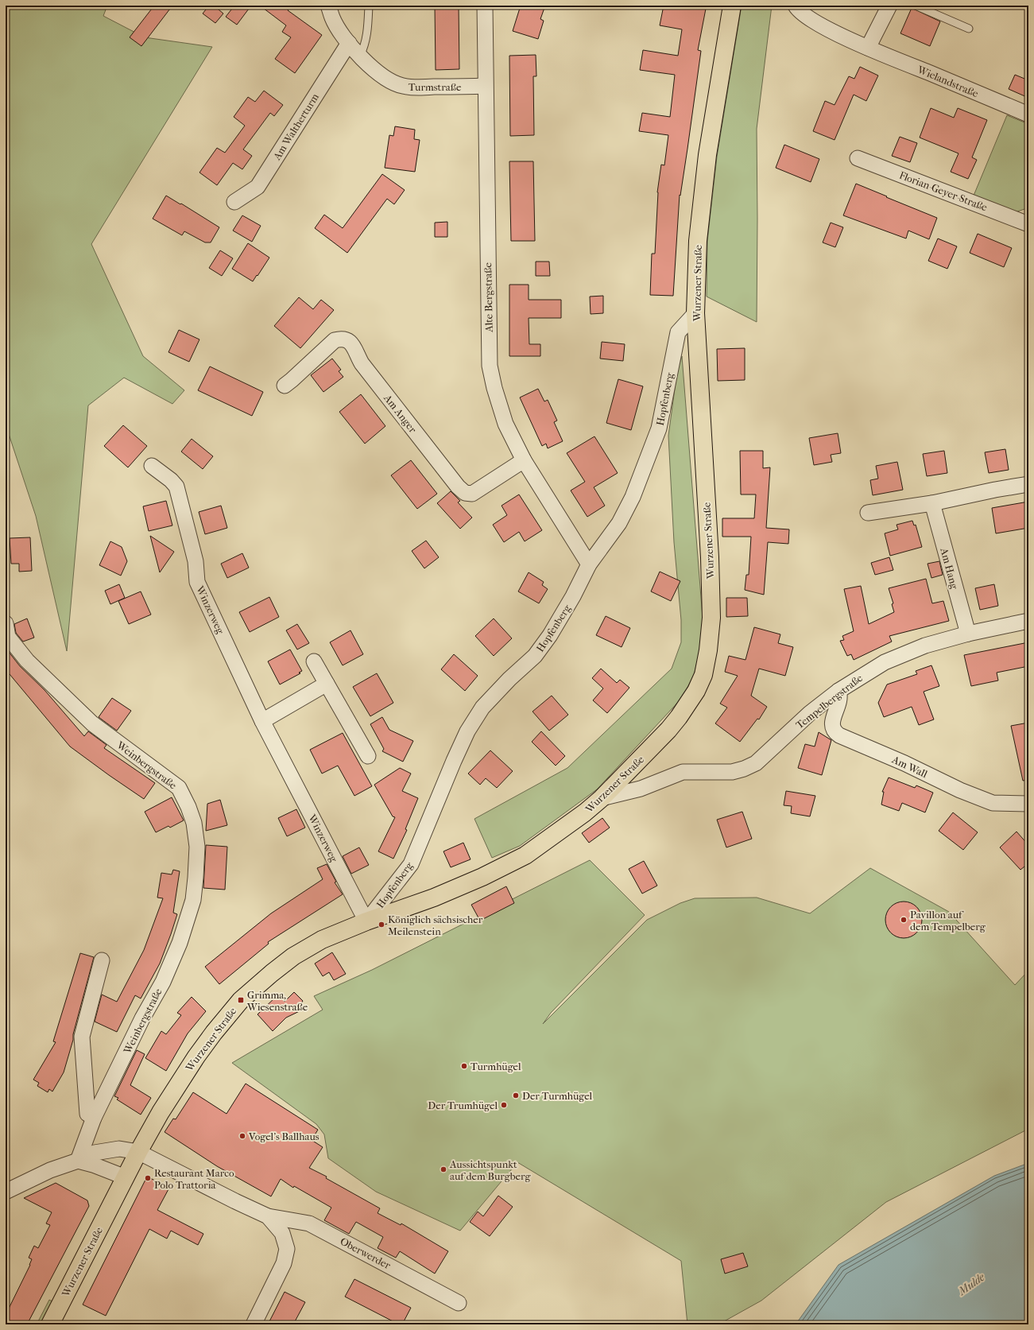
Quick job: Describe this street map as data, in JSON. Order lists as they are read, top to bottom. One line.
{"streets":{"main road":["Wurzener Straße"],"street":["Wielandstraße","Turmstraße","Am Waltherturm","Florian-Geyer-Straße","Alte Bergstraße","Hopfenberg","Am Anger","Am Hang","Winzerweg","Tempelbergstraße","Weinbergstraße","Am Wall","Oberwerder"]},"crossings":[["Turmstraße","Am Waltherturm"],["Turmstraße","Alte Bergstraße"],["Wurzener Straße","Hopfenberg"],["Wurzener Straße","Winzerweg"],["Wurzener Straße","Tempelbergstraße"],["Wurzener Straße","Oberwerder"],["Alte Bergstraße","Hopfenberg"],["Alte Bergstraße","Am Anger"],["Hopfenberg","Winzerweg"],["Am Hang","Tempelbergstraße"],["Tempelbergstraße","Am Wall"],["Weinbergstraße","Oberwerder"]],"water":["Mulde"],"places":{"other":["Pavillon auf dem Tempelberg","Königlich sächsischer Meilenstein","Turmhügel","Der Turmhügel","Der Trumhügel","Vogel's Ballhaus","Aussichtspunkt auf dem Burgberg","Restaurant Marco Polo Trattoria"],"transit":["Grimma, Wiesenstraße"]}}
